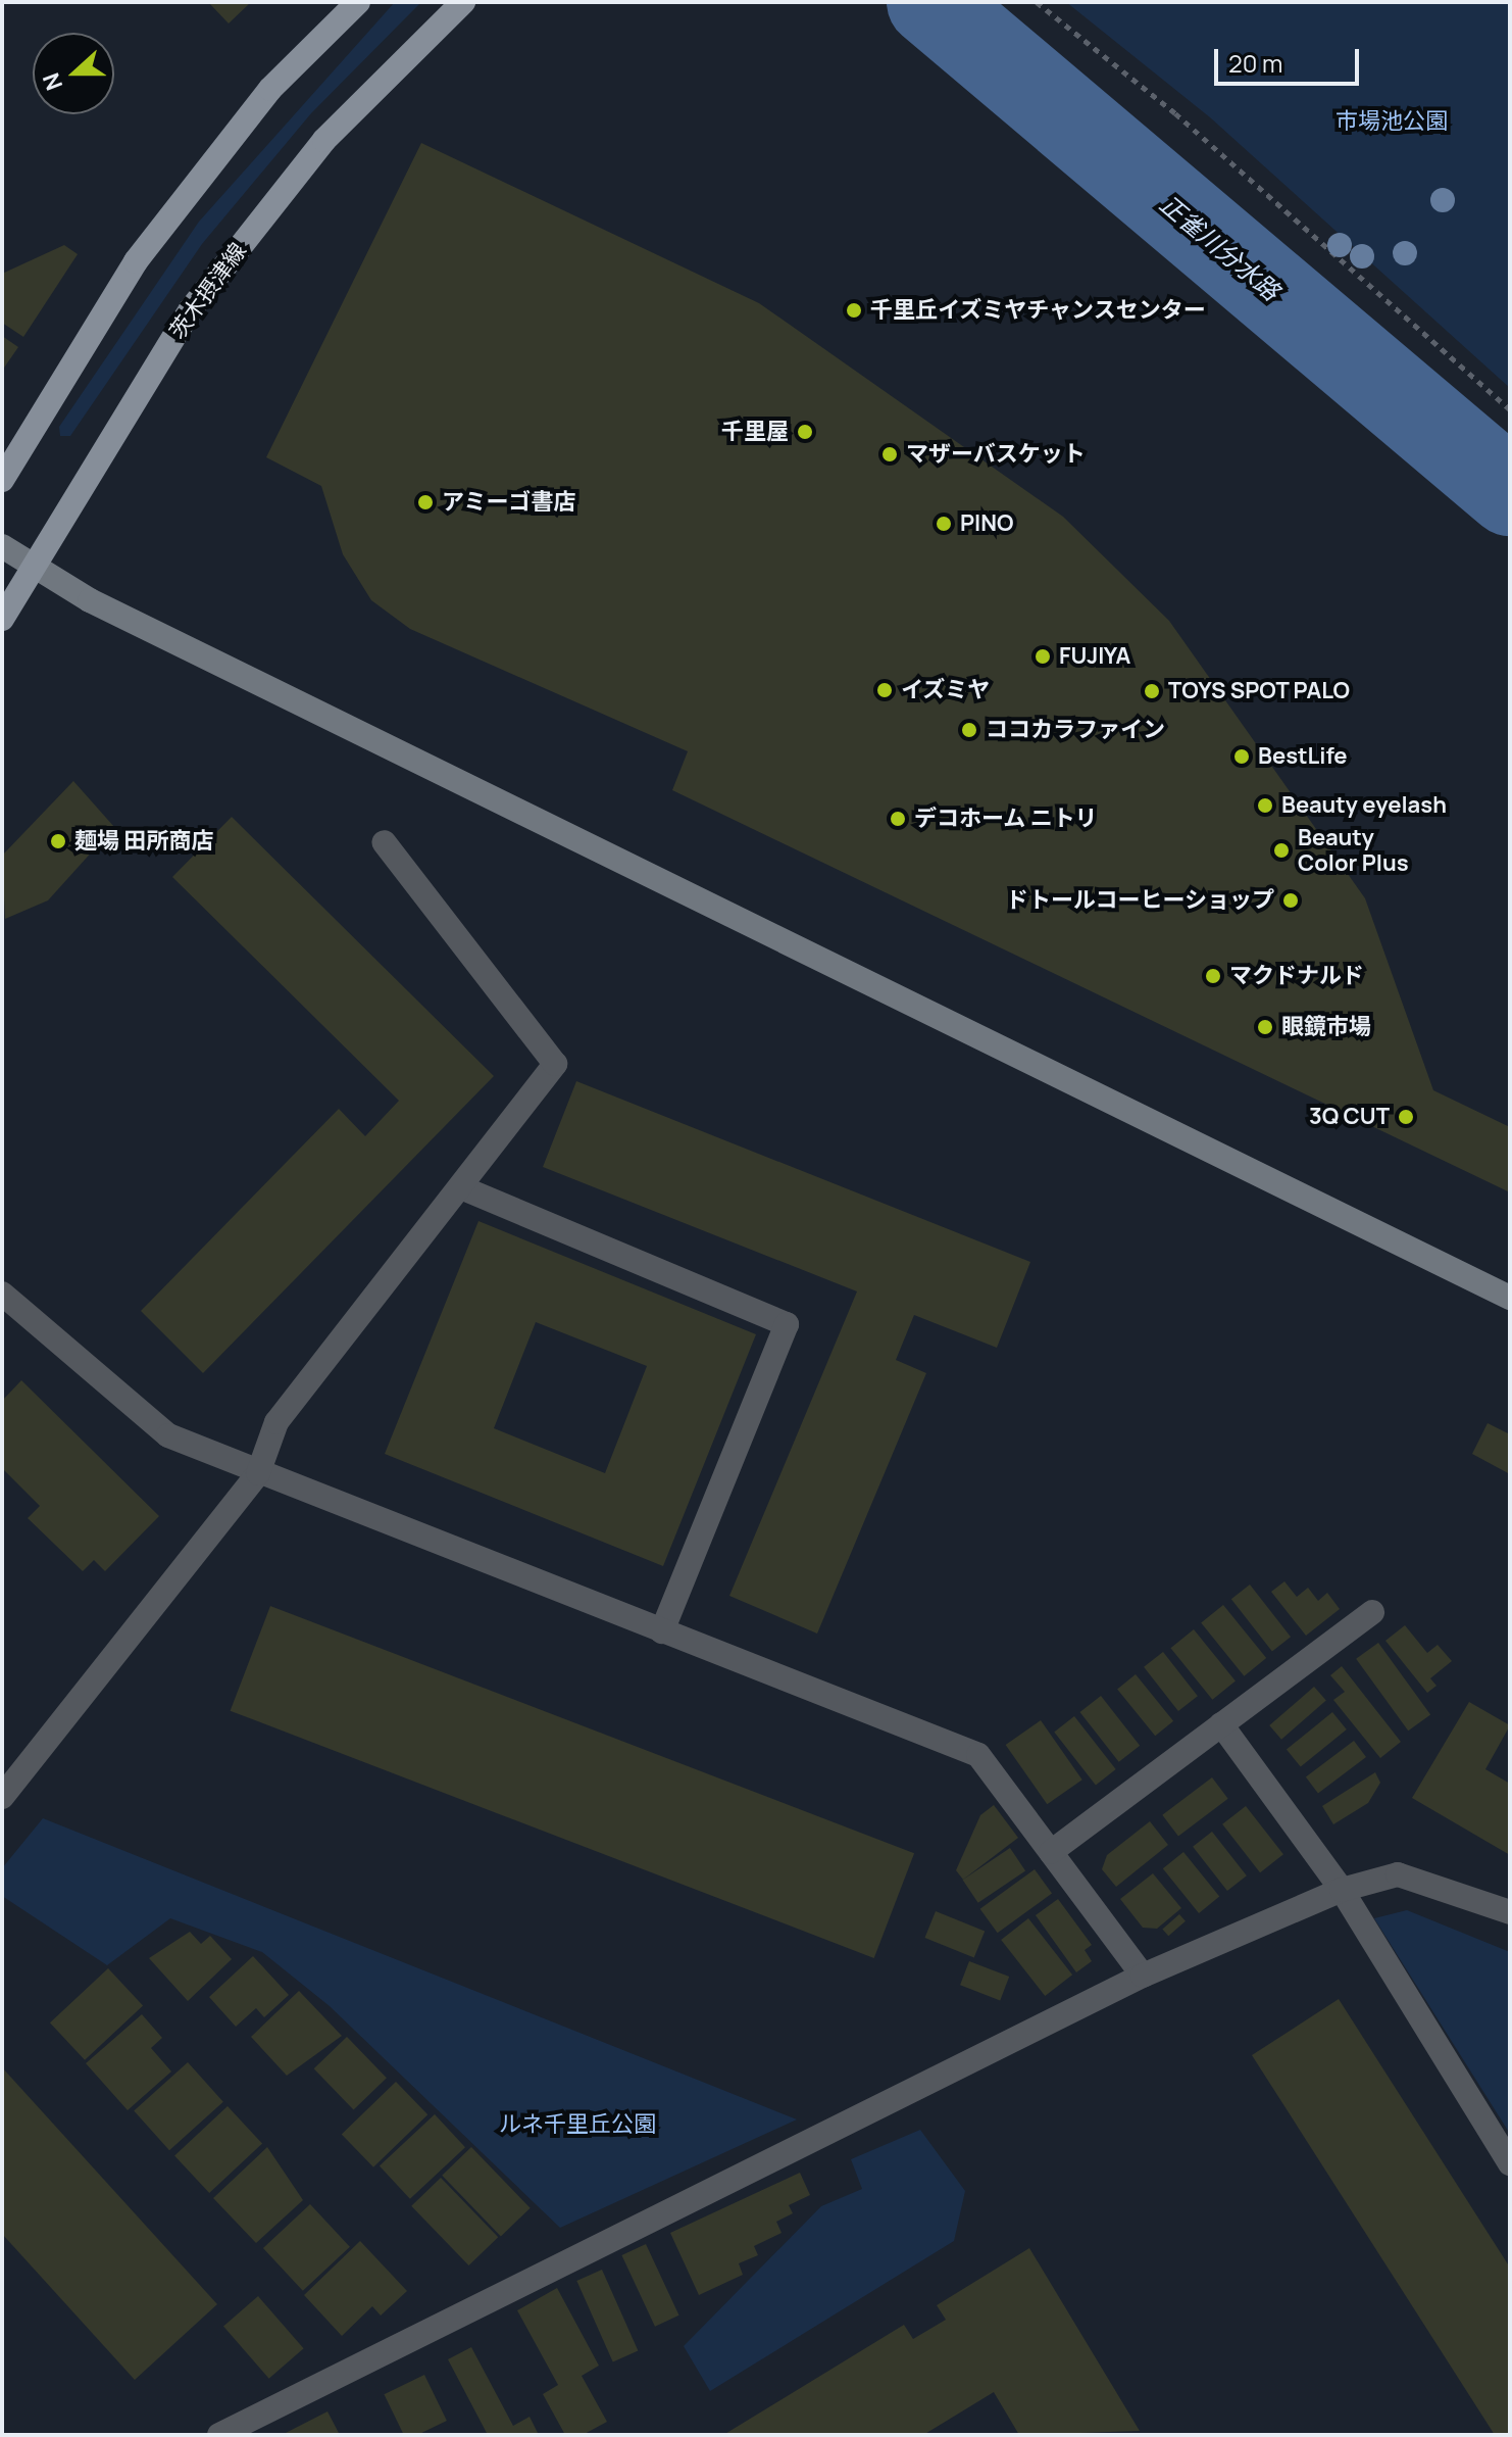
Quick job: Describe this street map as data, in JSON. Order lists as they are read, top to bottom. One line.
{"streets":{"main road":["茨木摂津線"]},"water":["正雀川分水路"],"parks":["市場池公園","ルネ千里丘公園"],"places":["千里丘イズミヤチャンスセンター","千里屋","マザーバスケット","アミーゴ書店","PINO","FUJIYA","イズミヤ","TOYS SPOT PALO","ココカラファイン","BestLife","Beauty eyelash","デコホーム ニトリ","麺場 田所商店","Beauty Color Plus","ドトールコーヒーショップ","マクドナルド","眼鏡市場","3Q CUT"],"scale_bar":"20 m","north":"left"}
